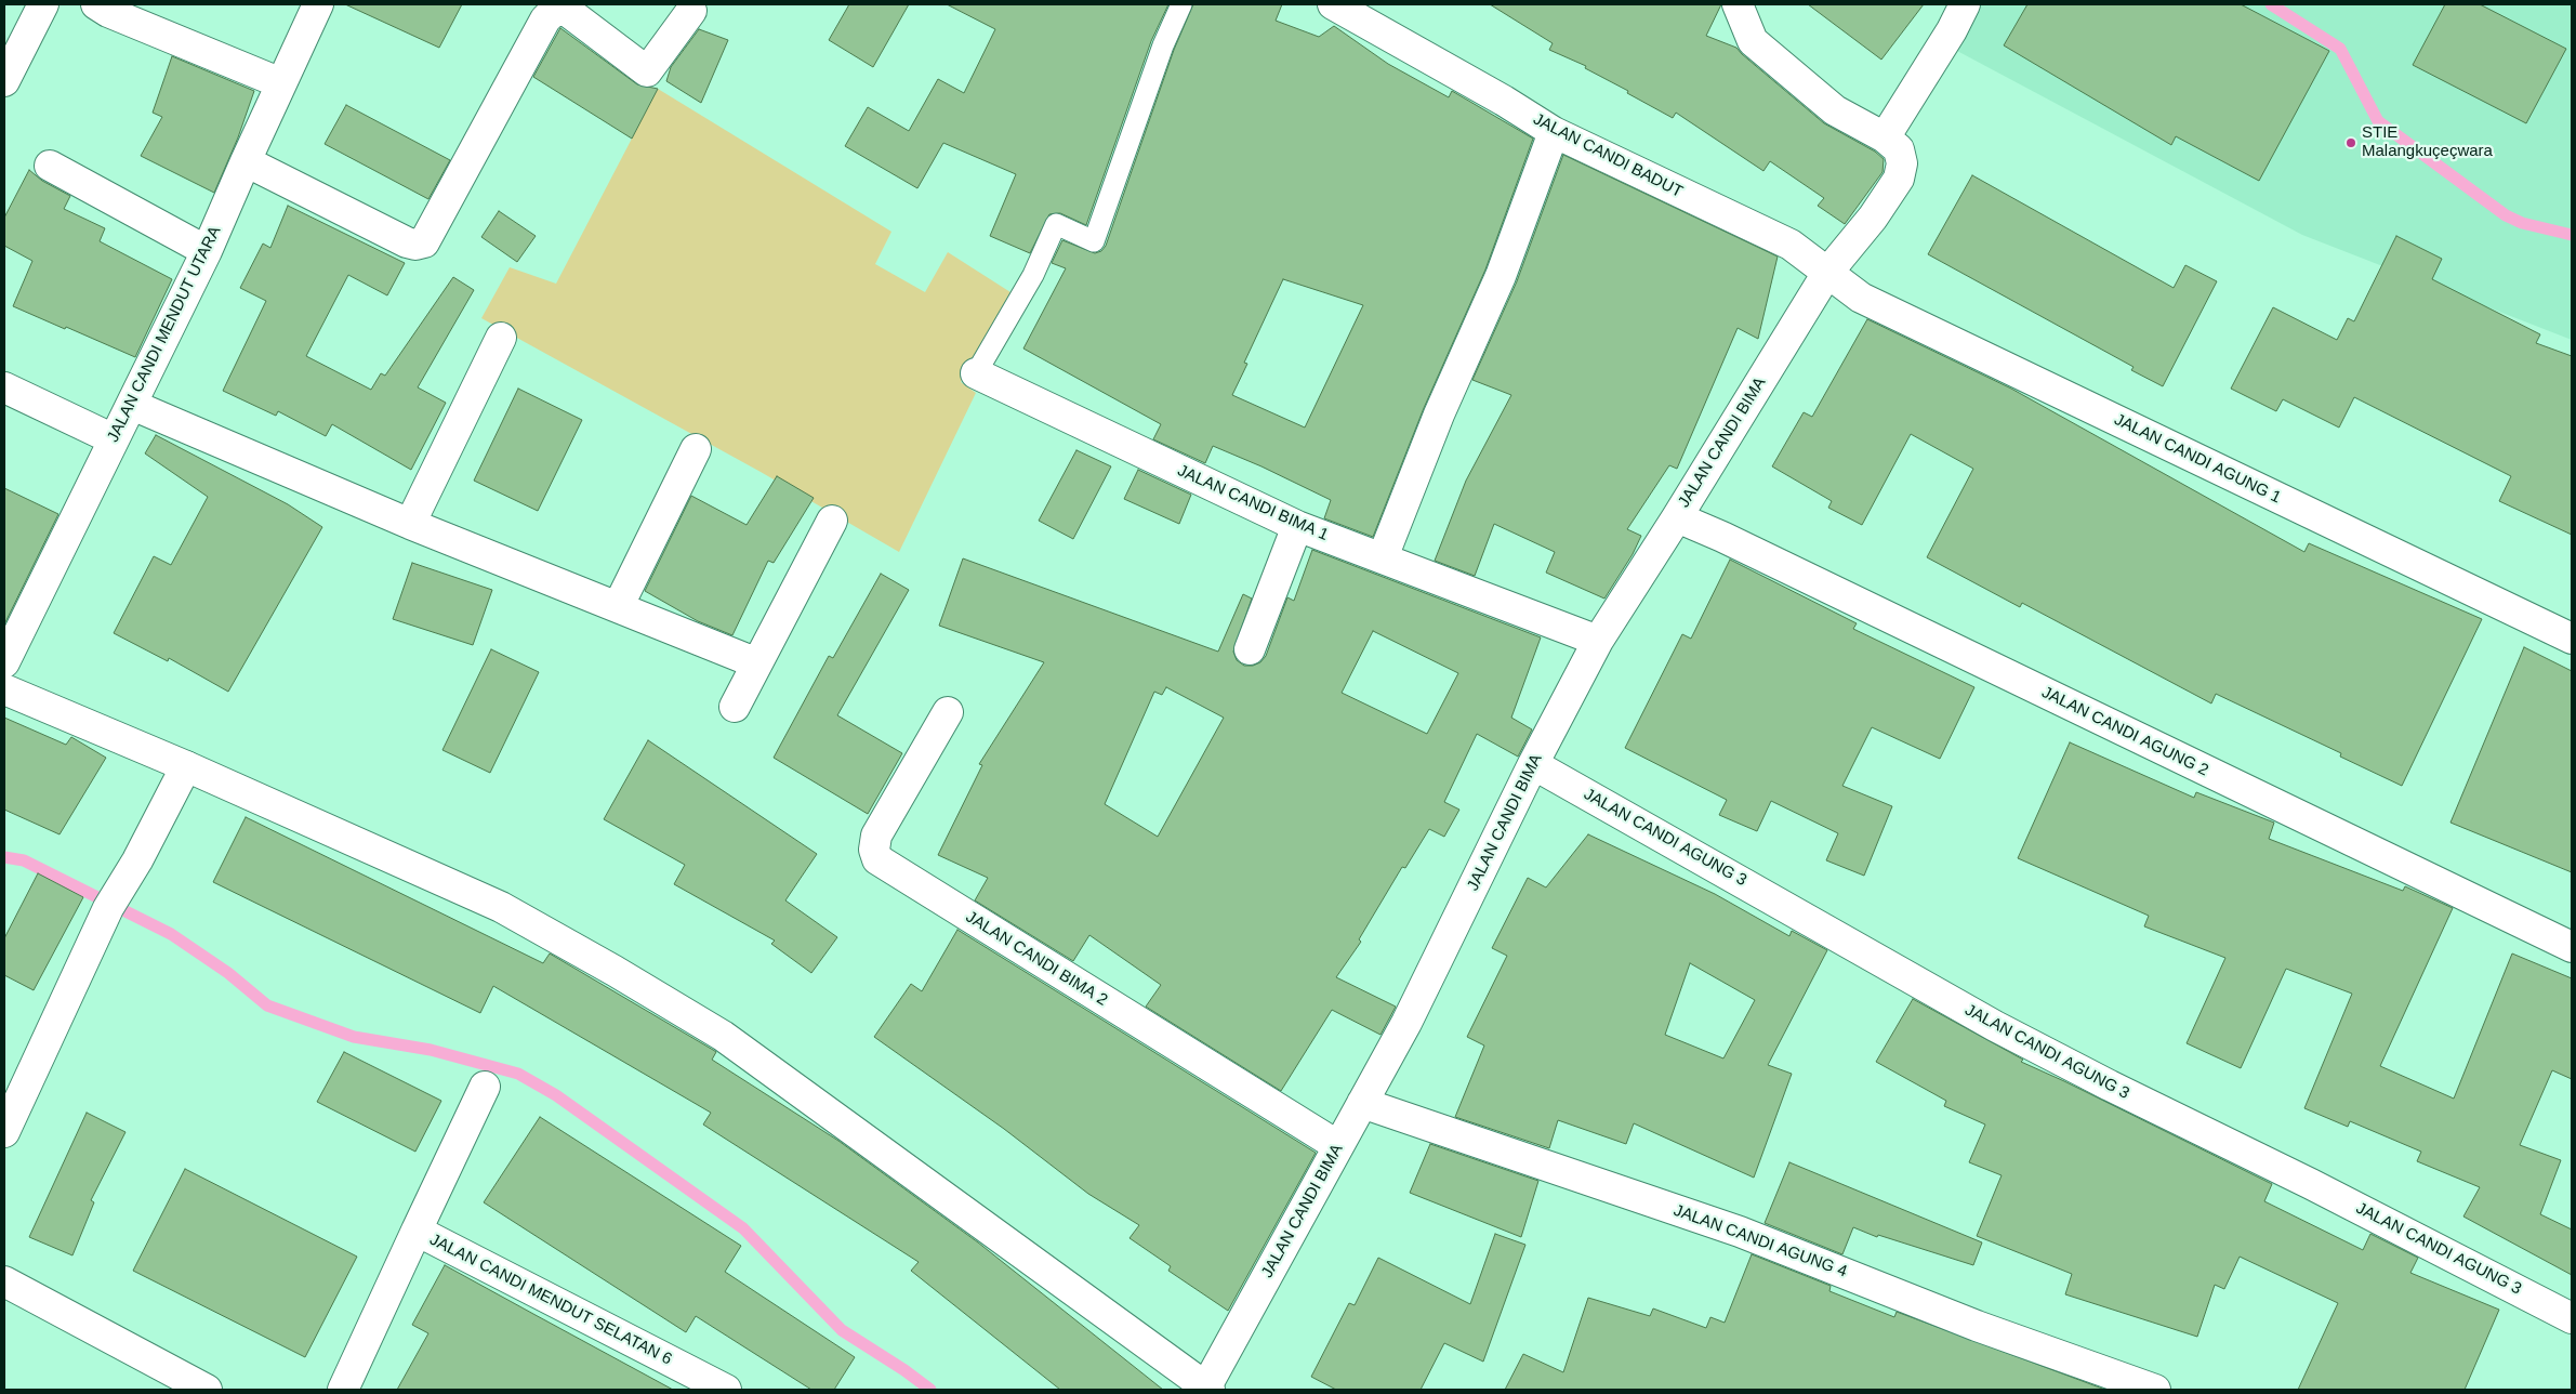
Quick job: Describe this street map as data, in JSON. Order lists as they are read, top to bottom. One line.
{"streets":{"street":["JALAN CANDI BADUT","JALAN CANDI MENDUT UTARA","JALAN CANDI BIMA","JALAN CANDI AGUNG 1","JALAN CANDI BIMA 1","JALAN CANDI AGUNG 2","JALAN CANDI AGUNG 3","JALAN CANDI BIMA 2","JALAN CANDI AGUNG 4","JALAN CANDI MENDUT SELATAN 6"]},"crossings":[["JALAN CANDI BADUT","JALAN CANDI BIMA"],["JALAN CANDI BADUT","JALAN CANDI AGUNG 1"],["JALAN CANDI BIMA","JALAN CANDI AGUNG 1"],["JALAN CANDI BIMA","JALAN CANDI BIMA 1"],["JALAN CANDI BIMA","JALAN CANDI AGUNG 2"],["JALAN CANDI BIMA","JALAN CANDI AGUNG 3"],["JALAN CANDI BIMA","JALAN CANDI BIMA 2"],["JALAN CANDI BIMA","JALAN CANDI AGUNG 4"]],"places":["STIE Malangkuçeçwara"]}
